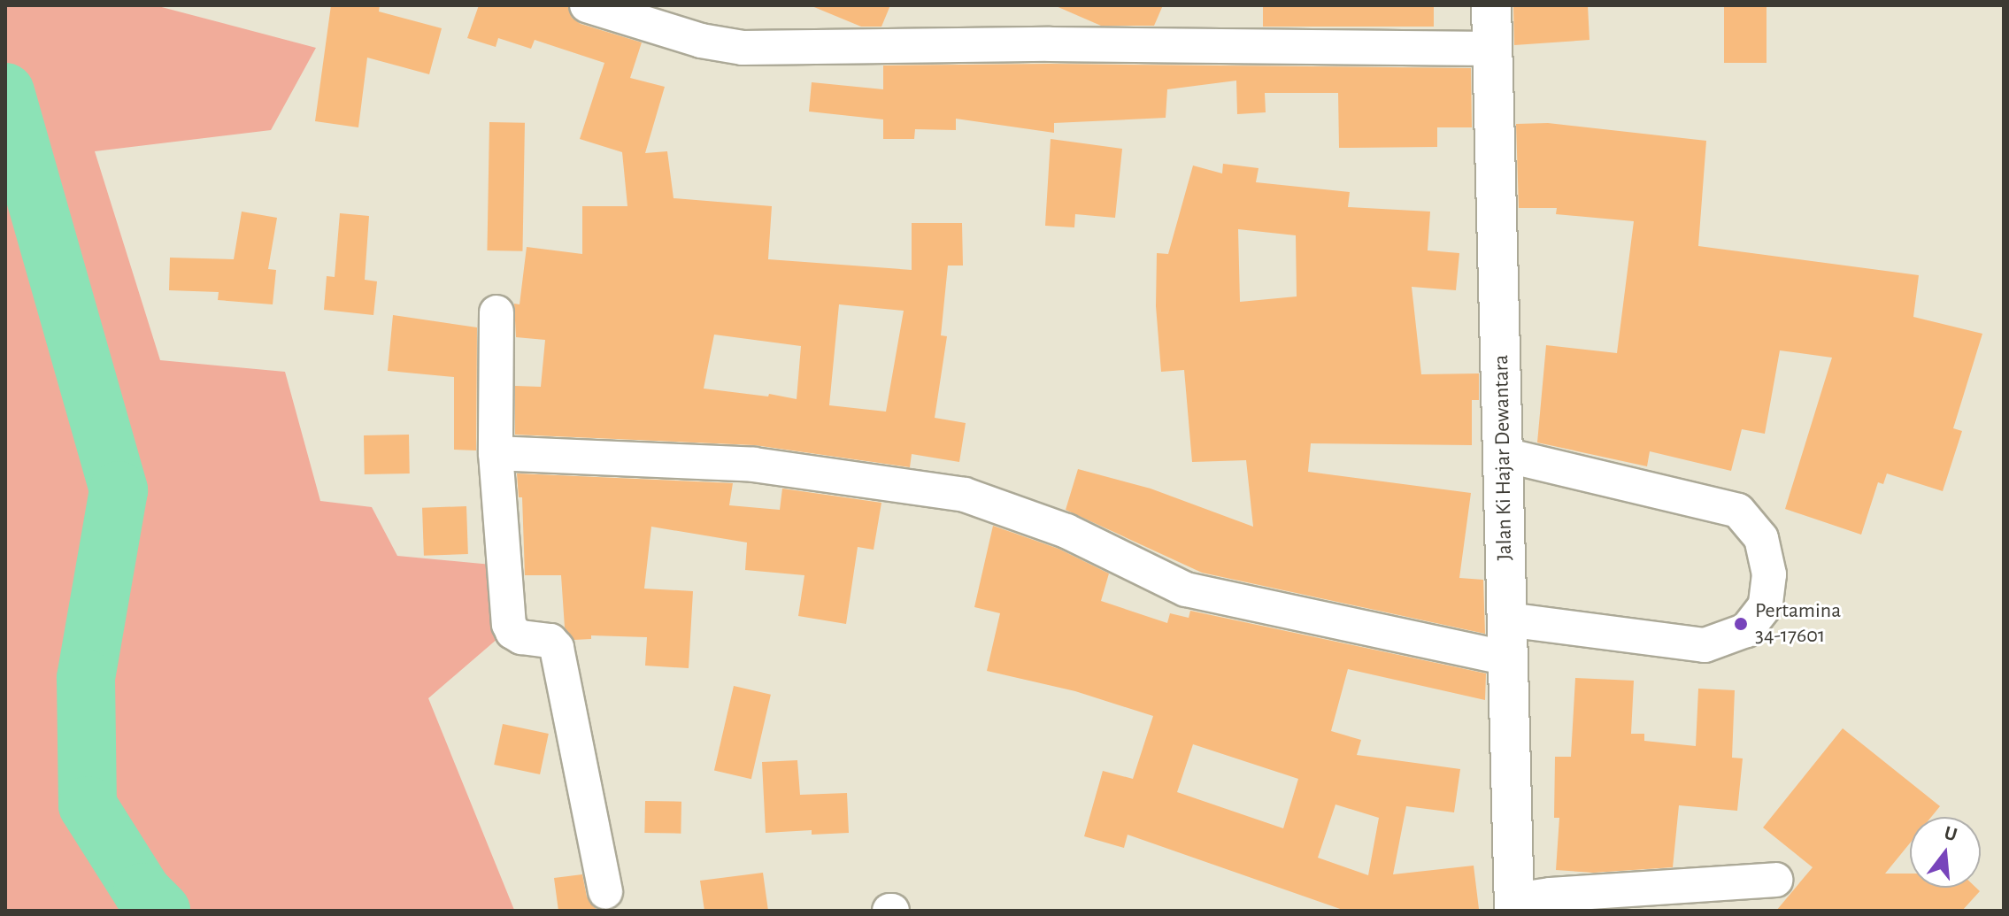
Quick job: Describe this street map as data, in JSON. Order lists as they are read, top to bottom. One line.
{"streets":{"main road":["Jalan Ki Hajar Dewantara"]},"places":["Pertamina 34-17601"],"north":"top"}
